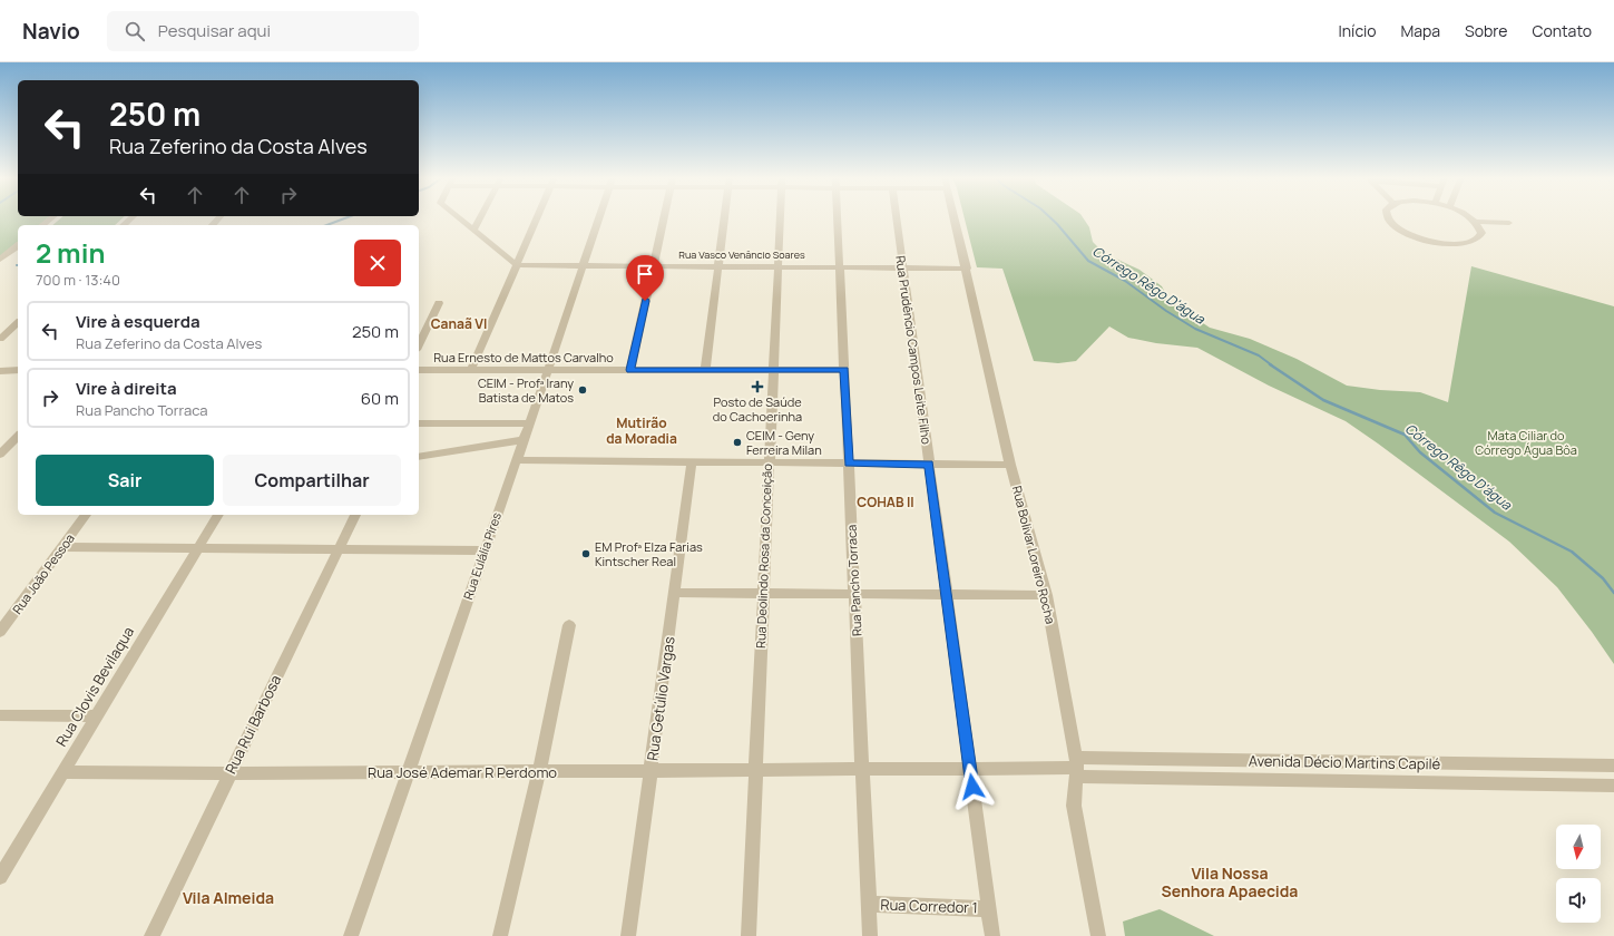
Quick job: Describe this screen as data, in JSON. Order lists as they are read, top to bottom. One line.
{"streets":{"street":["Rua Vasco Venâncio Soares","Rua Prudêncio Campos Leite Filho","Rua Ernesto de Mattos Carvalho","Rua Bolivar Loreiro Rocha","Rua Eulália Pires","Rua Deolindo Rosa da Conceição","Rua João Pessoa","Rua Pancho Torraca","Rua Clovis Bevilaqua","Rua Getúlio Vargas","Rua Rui Barbosa","Avenida Décio Martins Capilé","Rua José Ademar R Perdomo","Rua Corredor 1"]},"crossings":[["Rua Vasco Venâncio Soares","Rua Prudêncio Campos Leite Filho"],["Rua Vasco Venâncio Soares","Rua Bolivar Loreiro Rocha"],["Rua Vasco Venâncio Soares","Rua Eulália Pires"],["Rua Vasco Venâncio Soares","Rua Deolindo Rosa da Conceição"],["Rua Vasco Venâncio Soares","Rua Pancho Torraca"],["Rua Prudêncio Campos Leite Filho","Rua José Ademar R Perdomo"],["Rua Prudêncio Campos Leite Filho","Rua Corredor 1"],["Rua Ernesto de Mattos Carvalho","Rua Eulália Pires"],["Rua Ernesto de Mattos Carvalho","Rua Deolindo Rosa da Conceição"],["Rua Ernesto de Mattos Carvalho","Rua Pancho Torraca"],["Rua Bolivar Loreiro Rocha","Avenida Décio Martins Capilé"],["Rua Bolivar Loreiro Rocha","Rua José Ademar R Perdomo"],["Rua Eulália Pires","Rua José Ademar R Perdomo"],["Rua Deolindo Rosa da Conceição","Rua José Ademar R Perdomo"],["Rua Pancho Torraca","Rua José Ademar R Perdomo"],["Rua Pancho Torraca","Rua Corredor 1"],["Rua Clovis Bevilaqua","Rua José Ademar R Perdomo"],["Rua Getúlio Vargas","Rua José Ademar R Perdomo"],["Rua Rui Barbosa","Rua José Ademar R Perdomo"],["Avenida Décio Martins Capilé","Rua José Ademar R Perdomo"]],"districts":["Canaã VI","Mutirão da Moradia","COHAB II","Vila Nossa Senhora Apaecida","Vila Almeida"],"water":["Córrego Rêgo D'água"],"parks":["Mata Ciliar do Córrego Água Bôa"],"places":{"health":["Posto de Saúde do Cachoerinha"],"other":["CEIM - Profª Irany Batista de Matos","CEIM - Geny Ferreira Milan","EM Profª Elza Farias Kintscher Real"]},"north":"bottom","page":{"header":"Navio","search":"Pesquisar aqui","nav":["Início","Mapa","Sobre","Contato"],"turn":["250 m","Rua Zeferino da Costa Alves"],"heading":["2 min","700 m · 13:40"],"list":[{"name":"Vire à esquerda","note":"Rua Zeferino da Costa Alves","value":"250 m"},{"name":"Vire à direita","note":"Rua Pancho Torraca","value":"60 m"}],"buttons":["Sair","Compartilhar"]}}
